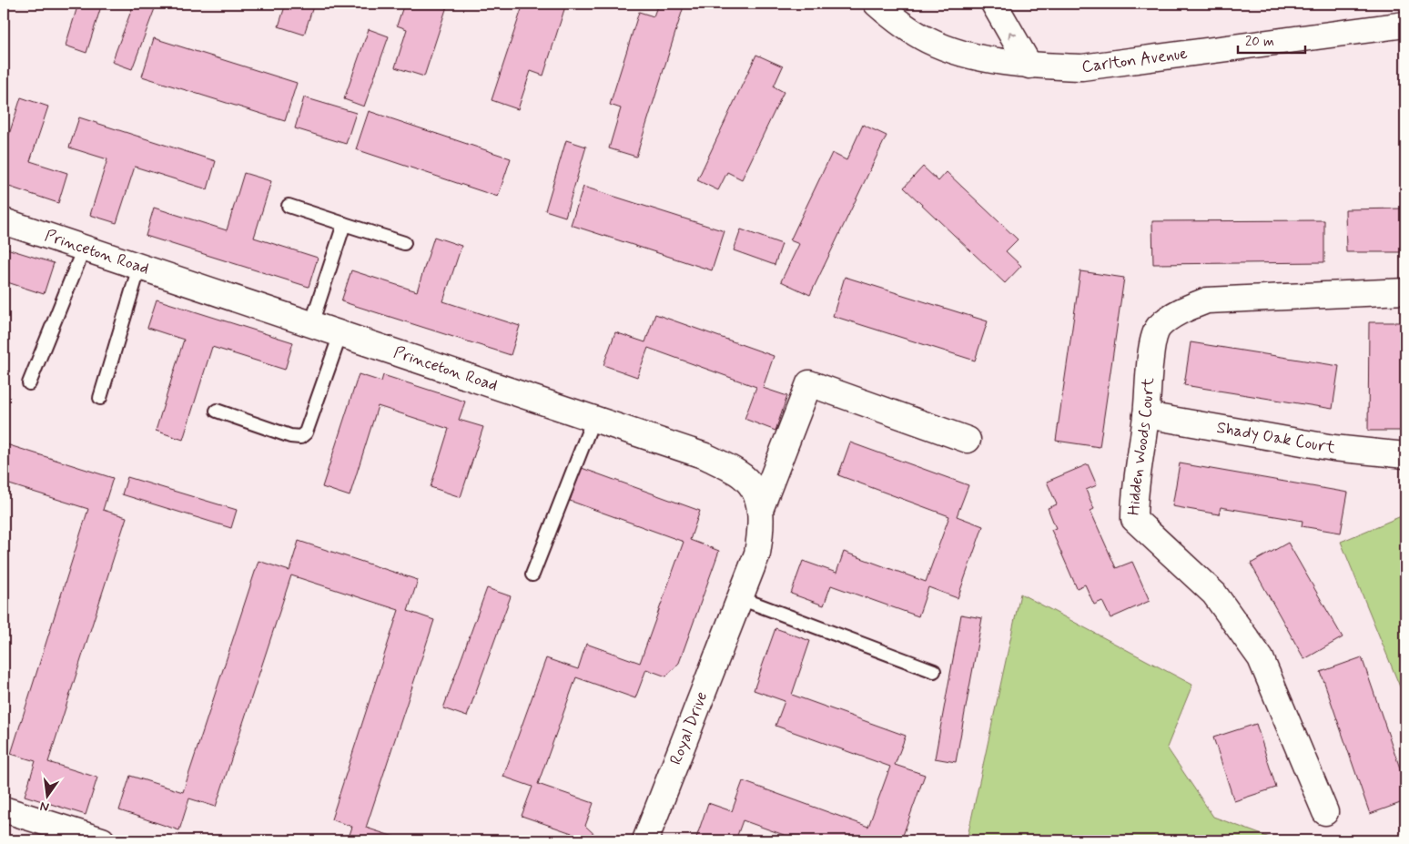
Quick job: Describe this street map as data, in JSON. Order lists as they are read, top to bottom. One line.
{"streets":{"street":["Carlton Avenue","Princeton Road","Shady Oak Court","Hidden Woods Court","Royal Drive"]},"crossings":[["Princeton Road","Royal Drive"],["Shady Oak Court","Hidden Woods Court"]],"scale_bar":"20 m","north":"bottom"}
